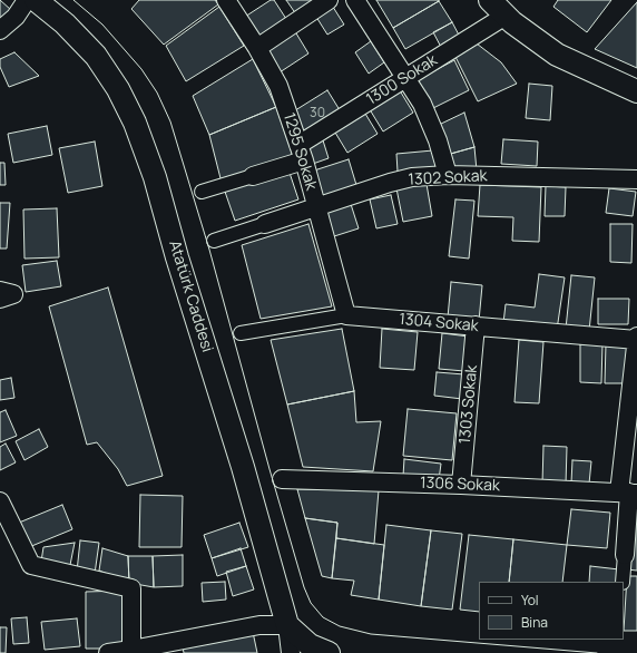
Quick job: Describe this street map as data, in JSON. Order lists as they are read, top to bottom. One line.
{"streets":{"street":["1300 Sokak","1295 Sokak","1302 Sokak","Atatürk Caddesi","1304 Sokak","1303 Sokak","1306 Sokak"]},"crossings":[["1300 Sokak","1295 Sokak"],["1295 Sokak","1302 Sokak"],["1295 Sokak","1304 Sokak"],["1304 Sokak","1303 Sokak"],["1303 Sokak","1306 Sokak"]],"house_numbers":["30"],"legend":["Yol","Bina"]}
